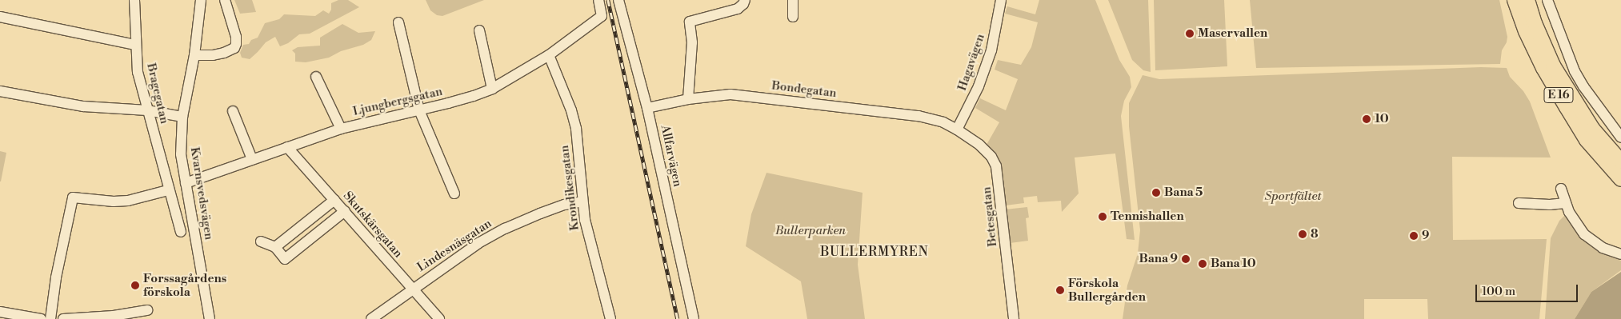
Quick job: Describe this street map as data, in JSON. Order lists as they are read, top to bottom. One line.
{"streets":{"highway":["E 16"],"street":["Hagavägen","Bondegatan","Bragegatan","Ljungbergsgatan","Allfarvägen","Krondikesgatan","Kvarnsvedsvägen","Betesgatan","Skutskärsgatan","Lindesnäsgatan"]},"crossings":[["Hagavägen","Bondegatan"],["Hagavägen","Betesgatan"],["Bondegatan","Allfarvägen"],["Bondegatan","Betesgatan"],["Ljungbergsgatan","Krondikesgatan"],["Ljungbergsgatan","Kvarnsvedsvägen"],["Ljungbergsgatan","Skutskärsgatan"],["Krondikesgatan","Lindesnäsgatan"],["Skutskärsgatan","Lindesnäsgatan"]],"districts":["BULLERMYREN"],"parks":["Sportfältet","Bullerparken"],"places":["Maservallen","10","Bana 5","Tennishallen","8","9","Bana 9","Bana 10","Forssagårdens förskola","Förskola Bullergården"],"scale_bar":"100 m"}
